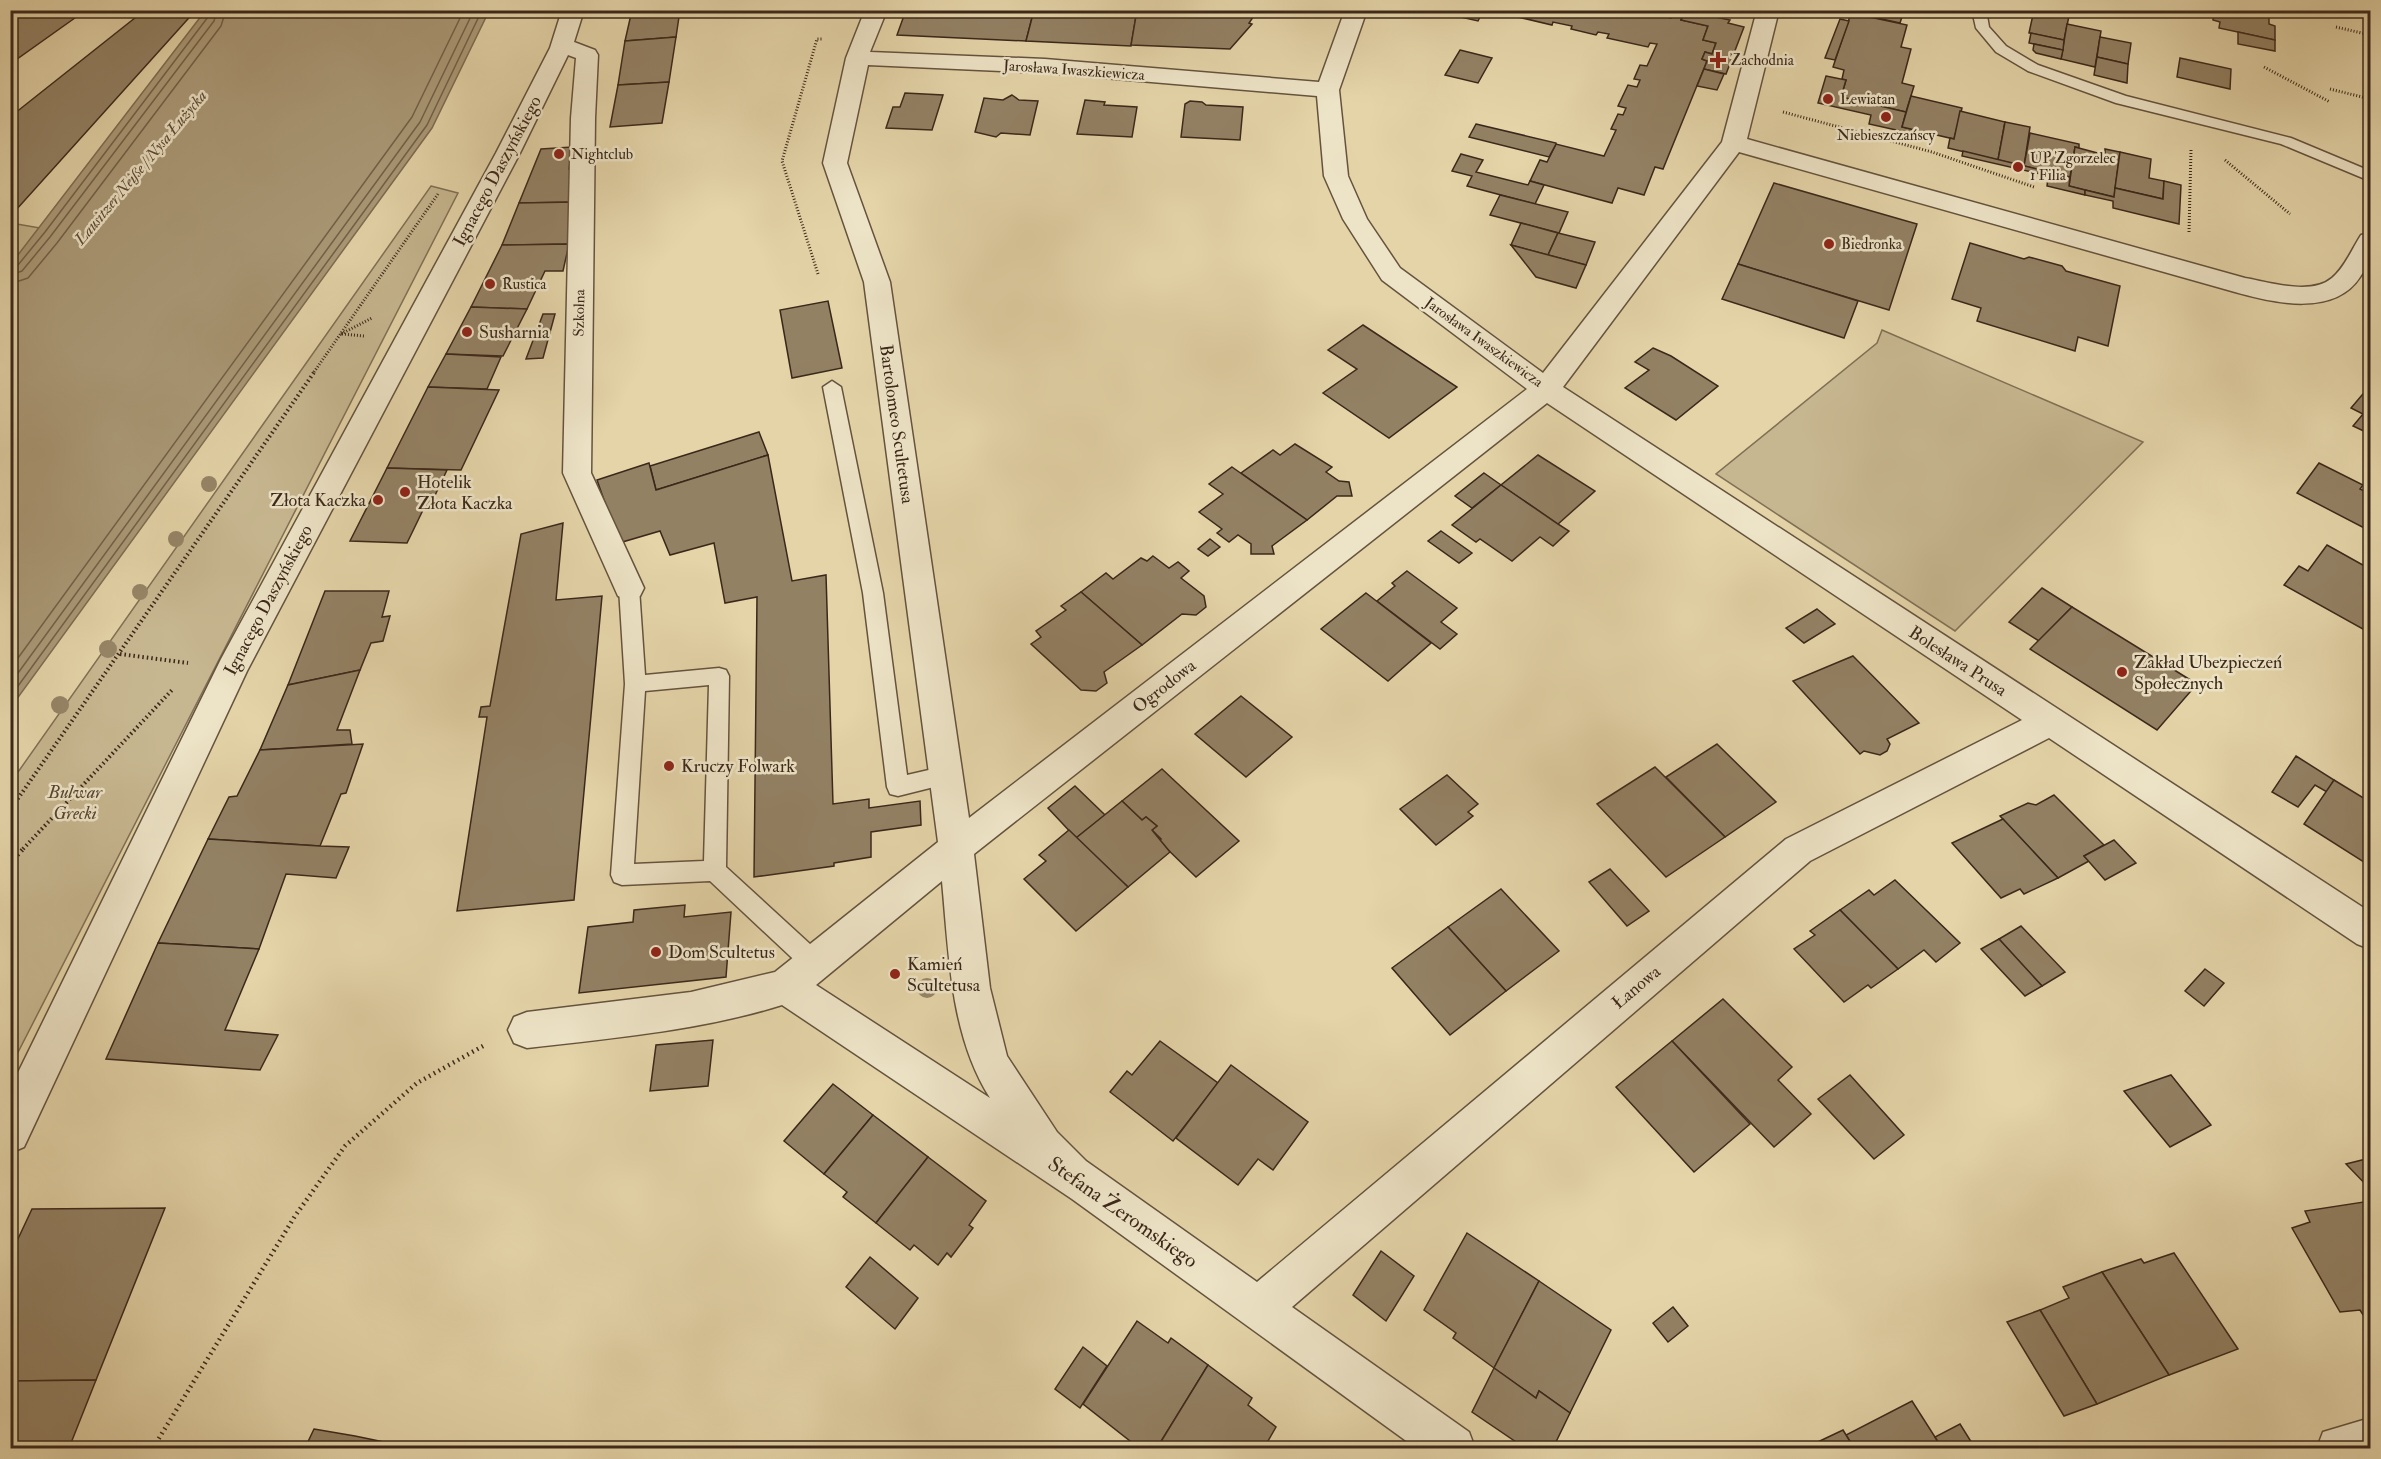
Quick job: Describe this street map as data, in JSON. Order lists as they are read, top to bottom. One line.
{"streets":{"street":["Jarosława Iwaszkiewicza","Ignacego Daszyńskiego","Szkolna","Bartolomeo Scultetusa","Bolesława Prusa","Ogrodowa","Łanowa","Stefana Żeromskiego"]},"crossings":[["Jarosława Iwaszkiewicza","Bartolomeo Scultetusa"],["Jarosława Iwaszkiewicza","Bolesława Prusa"],["Jarosława Iwaszkiewicza","Ogrodowa"],["Ignacego Daszyńskiego","Szkolna"],["Bartolomeo Scultetusa","Ogrodowa"],["Bartolomeo Scultetusa","Stefana Żeromskiego"],["Bolesława Prusa","Ogrodowa"],["Bolesława Prusa","Łanowa"],["Ogrodowa","Stefana Żeromskiego"],["Łanowa","Stefana Żeromskiego"]],"water":["Lausitzer Neiße / Nysa Łużycka"],"parks":["Bulwar Grecki"],"places":{"health":["Zachodnia"],"other":["Lewiatan","Niebieszczańscy","Nightclub","UP Zgorzelec 1 Filia","Biedronka","Rustica","Susharnia","Hotelik Złota Kaczka","Złota Kaczka","Zakład Ubezpieczeń Społecznych","Kruczy Folwark","Dom Scultetus","Kamień Scultetusa"]}}
